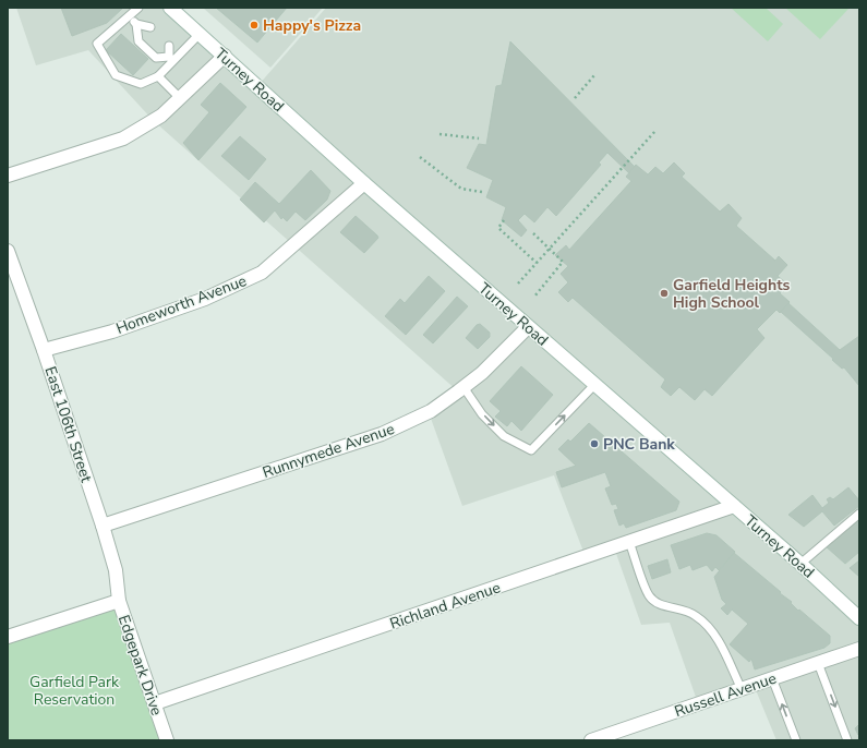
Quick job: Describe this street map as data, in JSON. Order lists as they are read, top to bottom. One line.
{"streets":{"street":["Turney Road","Homeworth Avenue","East 106th Street","Runnymede Avenue","Richland Avenue","Edgepark Drive","Russell Avenue"]},"crossings":[["Turney Road","Homeworth Avenue"],["Turney Road","Runnymede Avenue"],["Turney Road","Richland Avenue"],["Homeworth Avenue","East 106th Street"],["East 106th Street","Runnymede Avenue"],["East 106th Street","Edgepark Drive"],["Richland Avenue","Edgepark Drive"]],"parks":["Garfield Park Reservation"],"places":["Happy's Pizza","Garfield Heights High School","PNC Bank"]}
